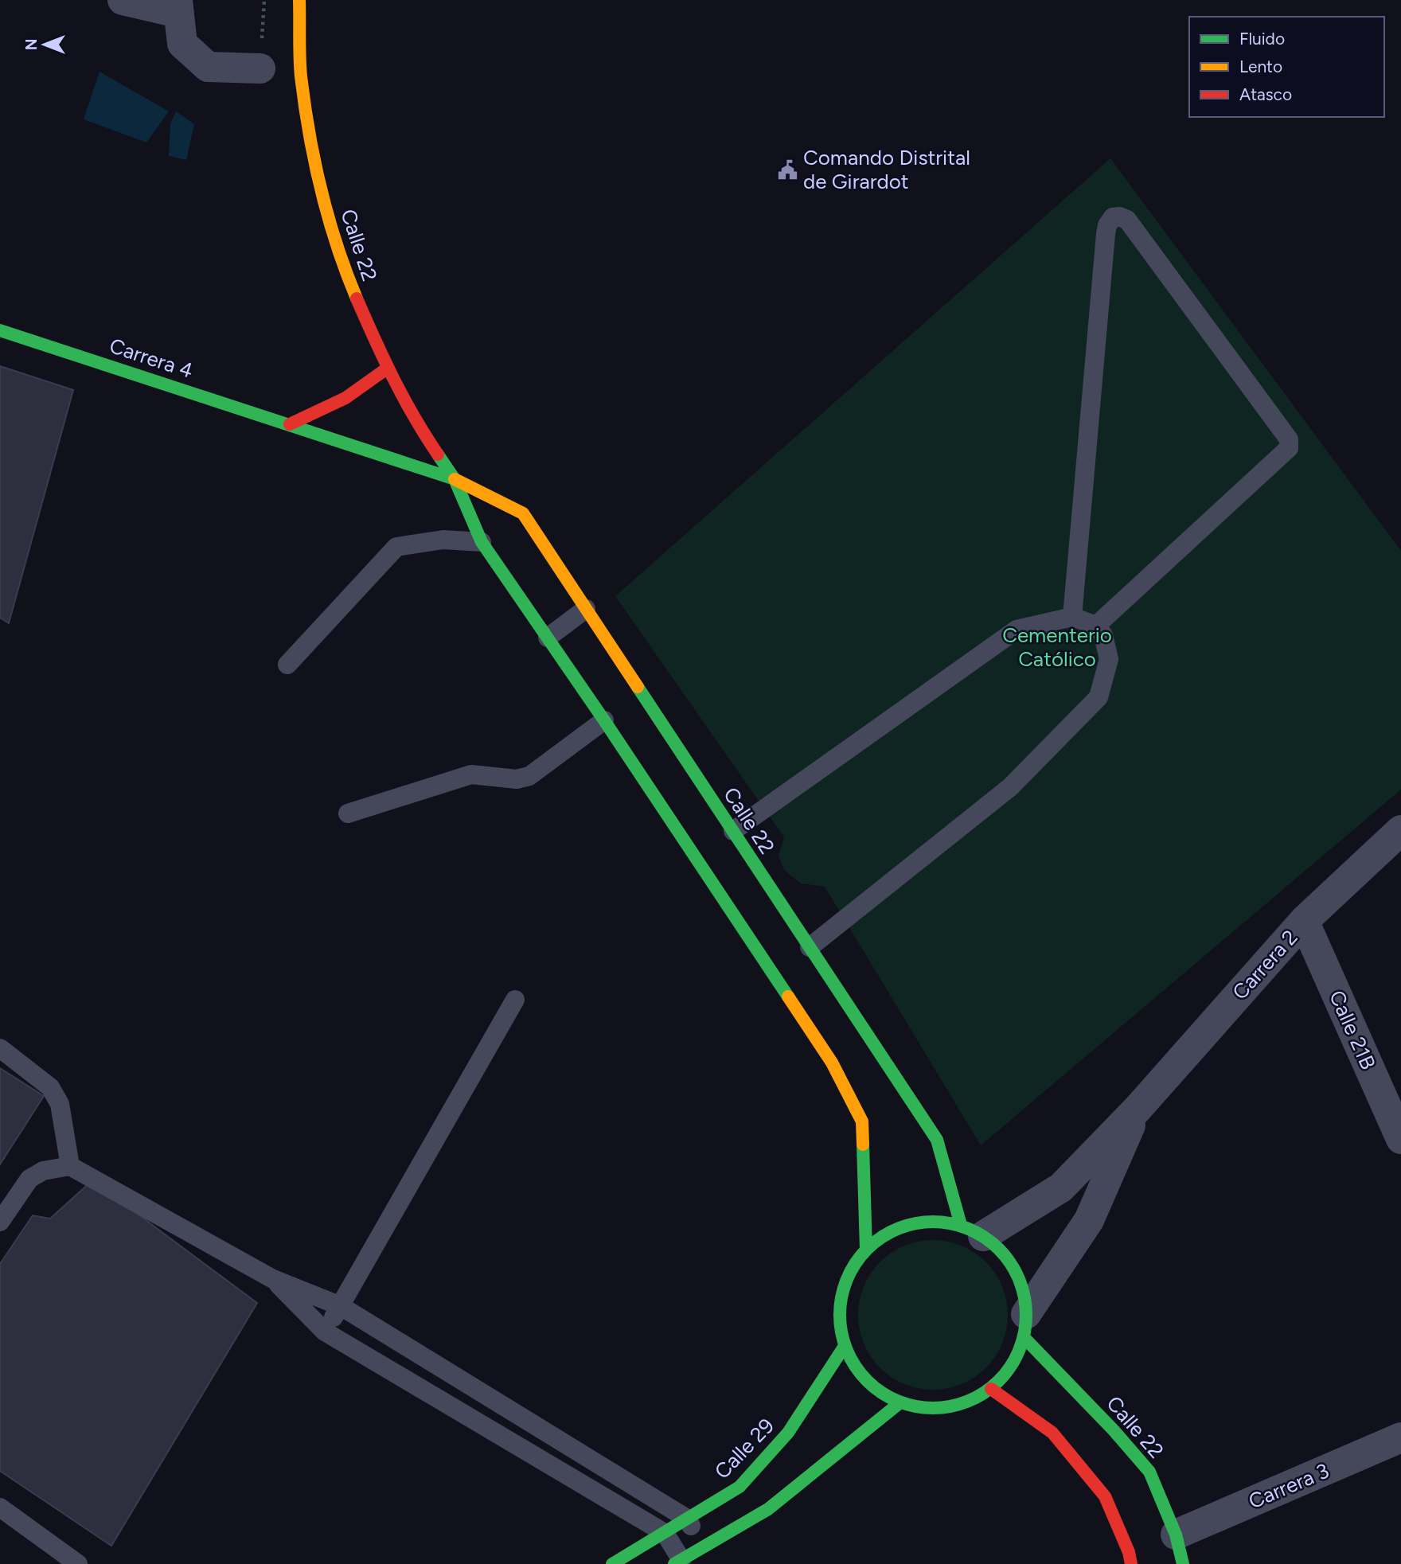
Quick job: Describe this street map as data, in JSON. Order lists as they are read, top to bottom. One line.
{"streets":{"main road":["Calle 22","Carrera 4","Calle 29"],"street":["Carrera 2","Calle 21B","Carrera 3"]},"crossings":[["Calle 22","Carrera 4"],["Calle 22","Carrera 2"],["Calle 22","Calle 29"],["Calle 22","Carrera 3"],["Carrera 2","Calle 21B"],["Carrera 2","Calle 29"]],"parks":["Cementerio Católico"],"places":{"public building":["Comando Distrital de Girardot"]},"legend":["Fluido","Lento","Atasco"],"north":"left"}
